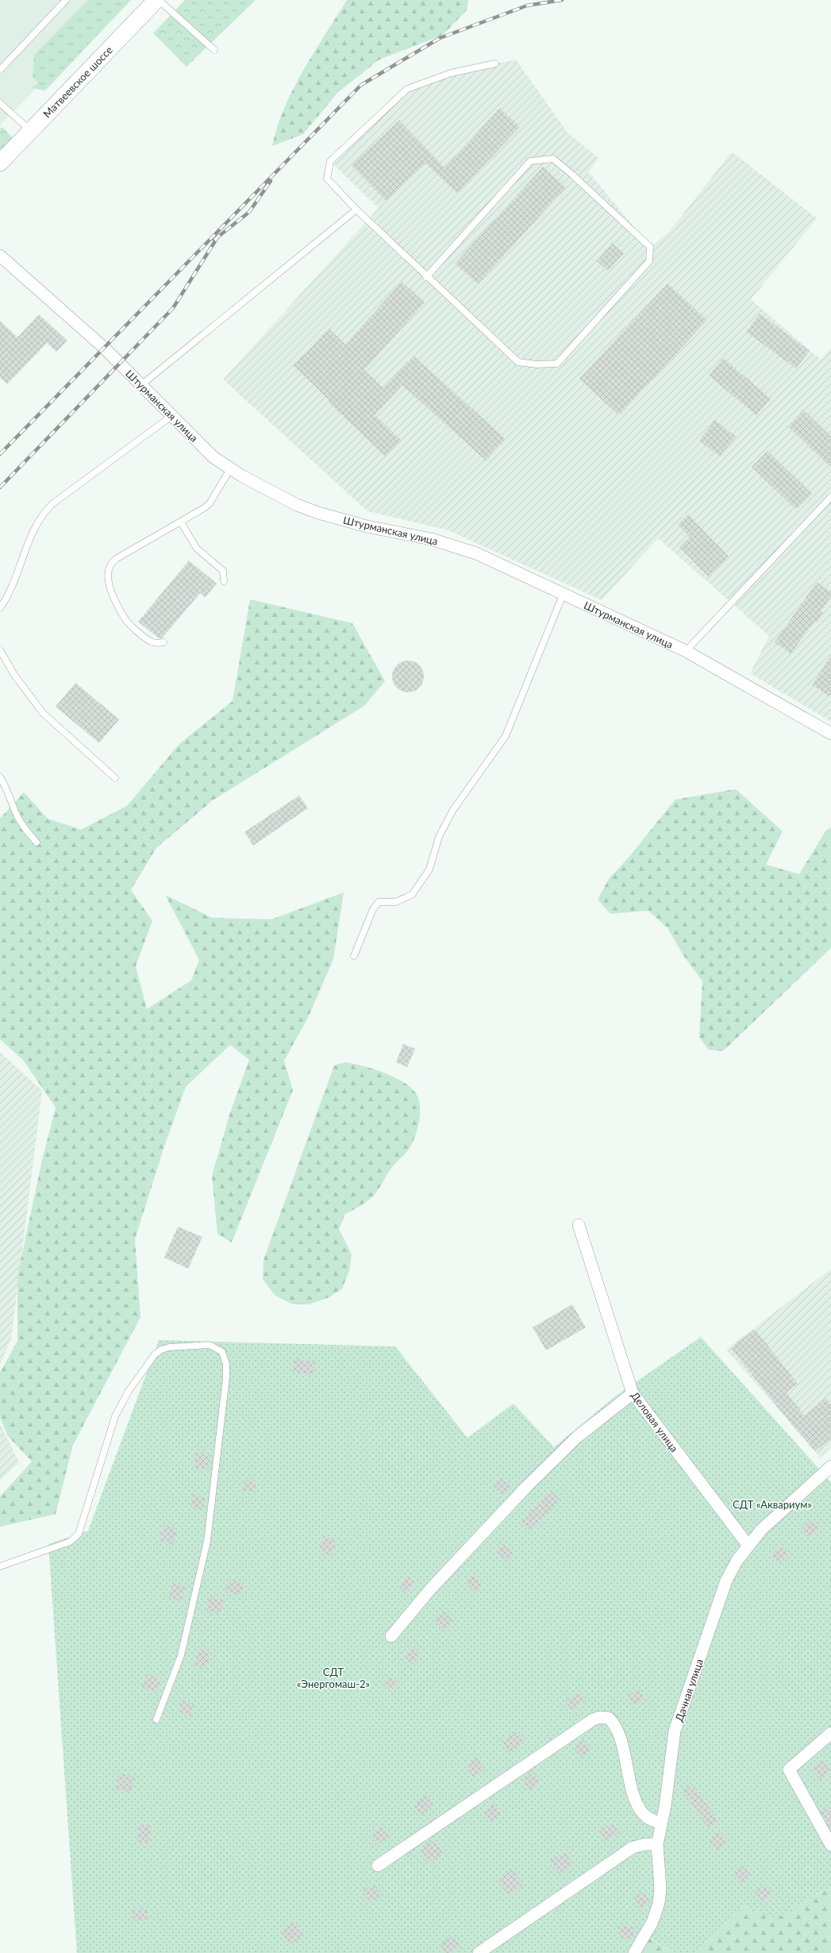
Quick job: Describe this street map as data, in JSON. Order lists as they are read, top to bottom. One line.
{"streets":{"main road":["Матвеевское шоссе"],"street":["Штурманская улица","Деловая улица","Дачная улица"]},"crossings":[["Деловая улица","Дачная улица"]],"parks":["СДТ «Аквариум»","СДТ «Энергомаш-2»"]}
